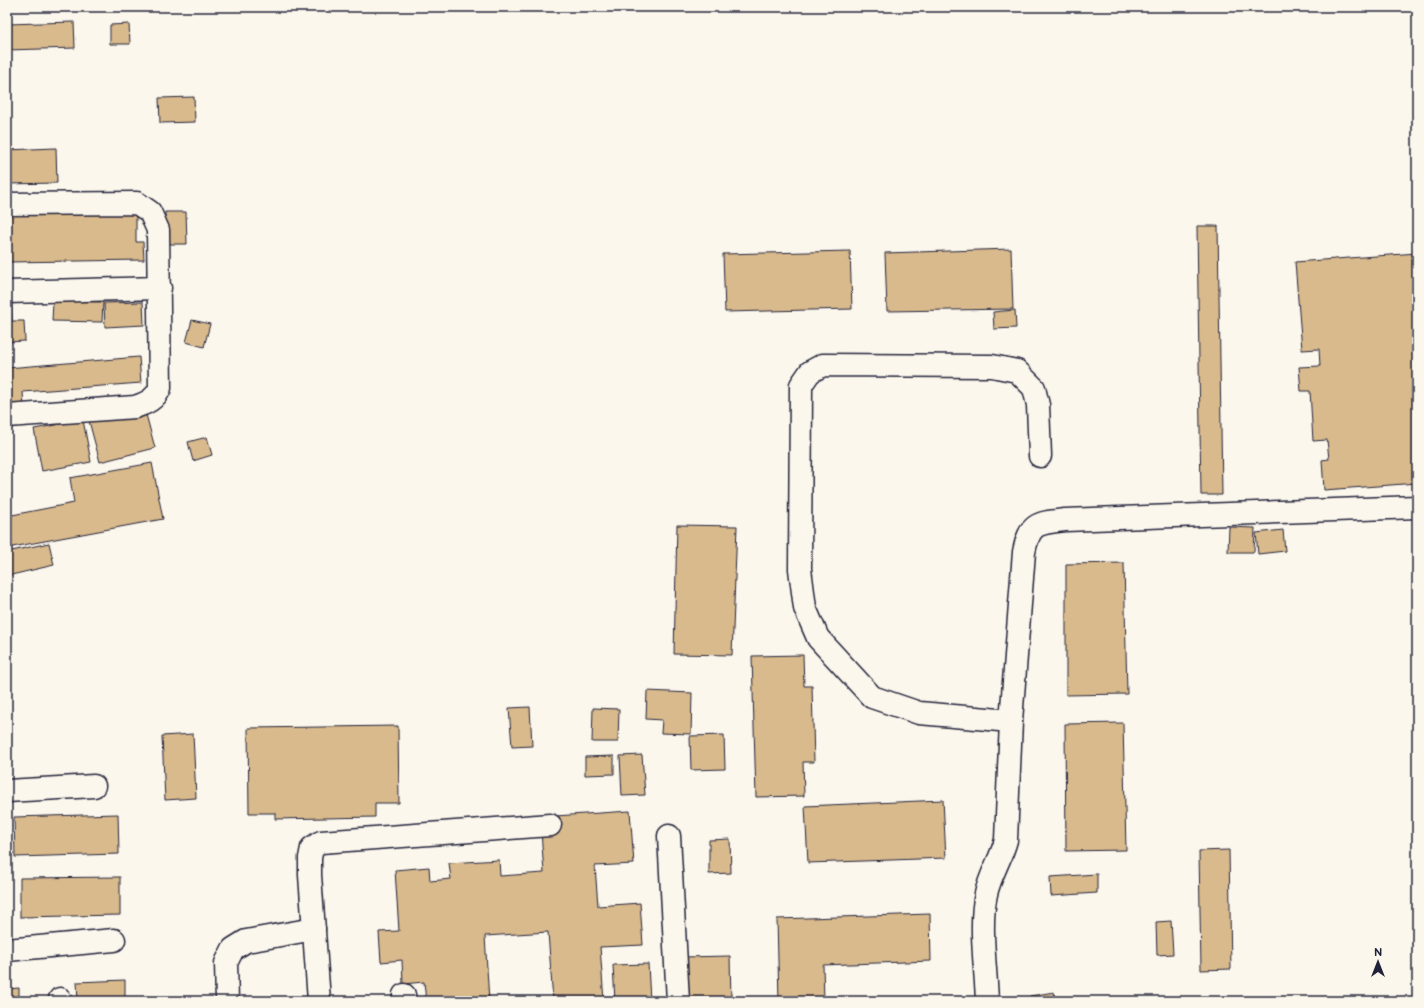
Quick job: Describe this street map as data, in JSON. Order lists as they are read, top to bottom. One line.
{"north":"top"}
